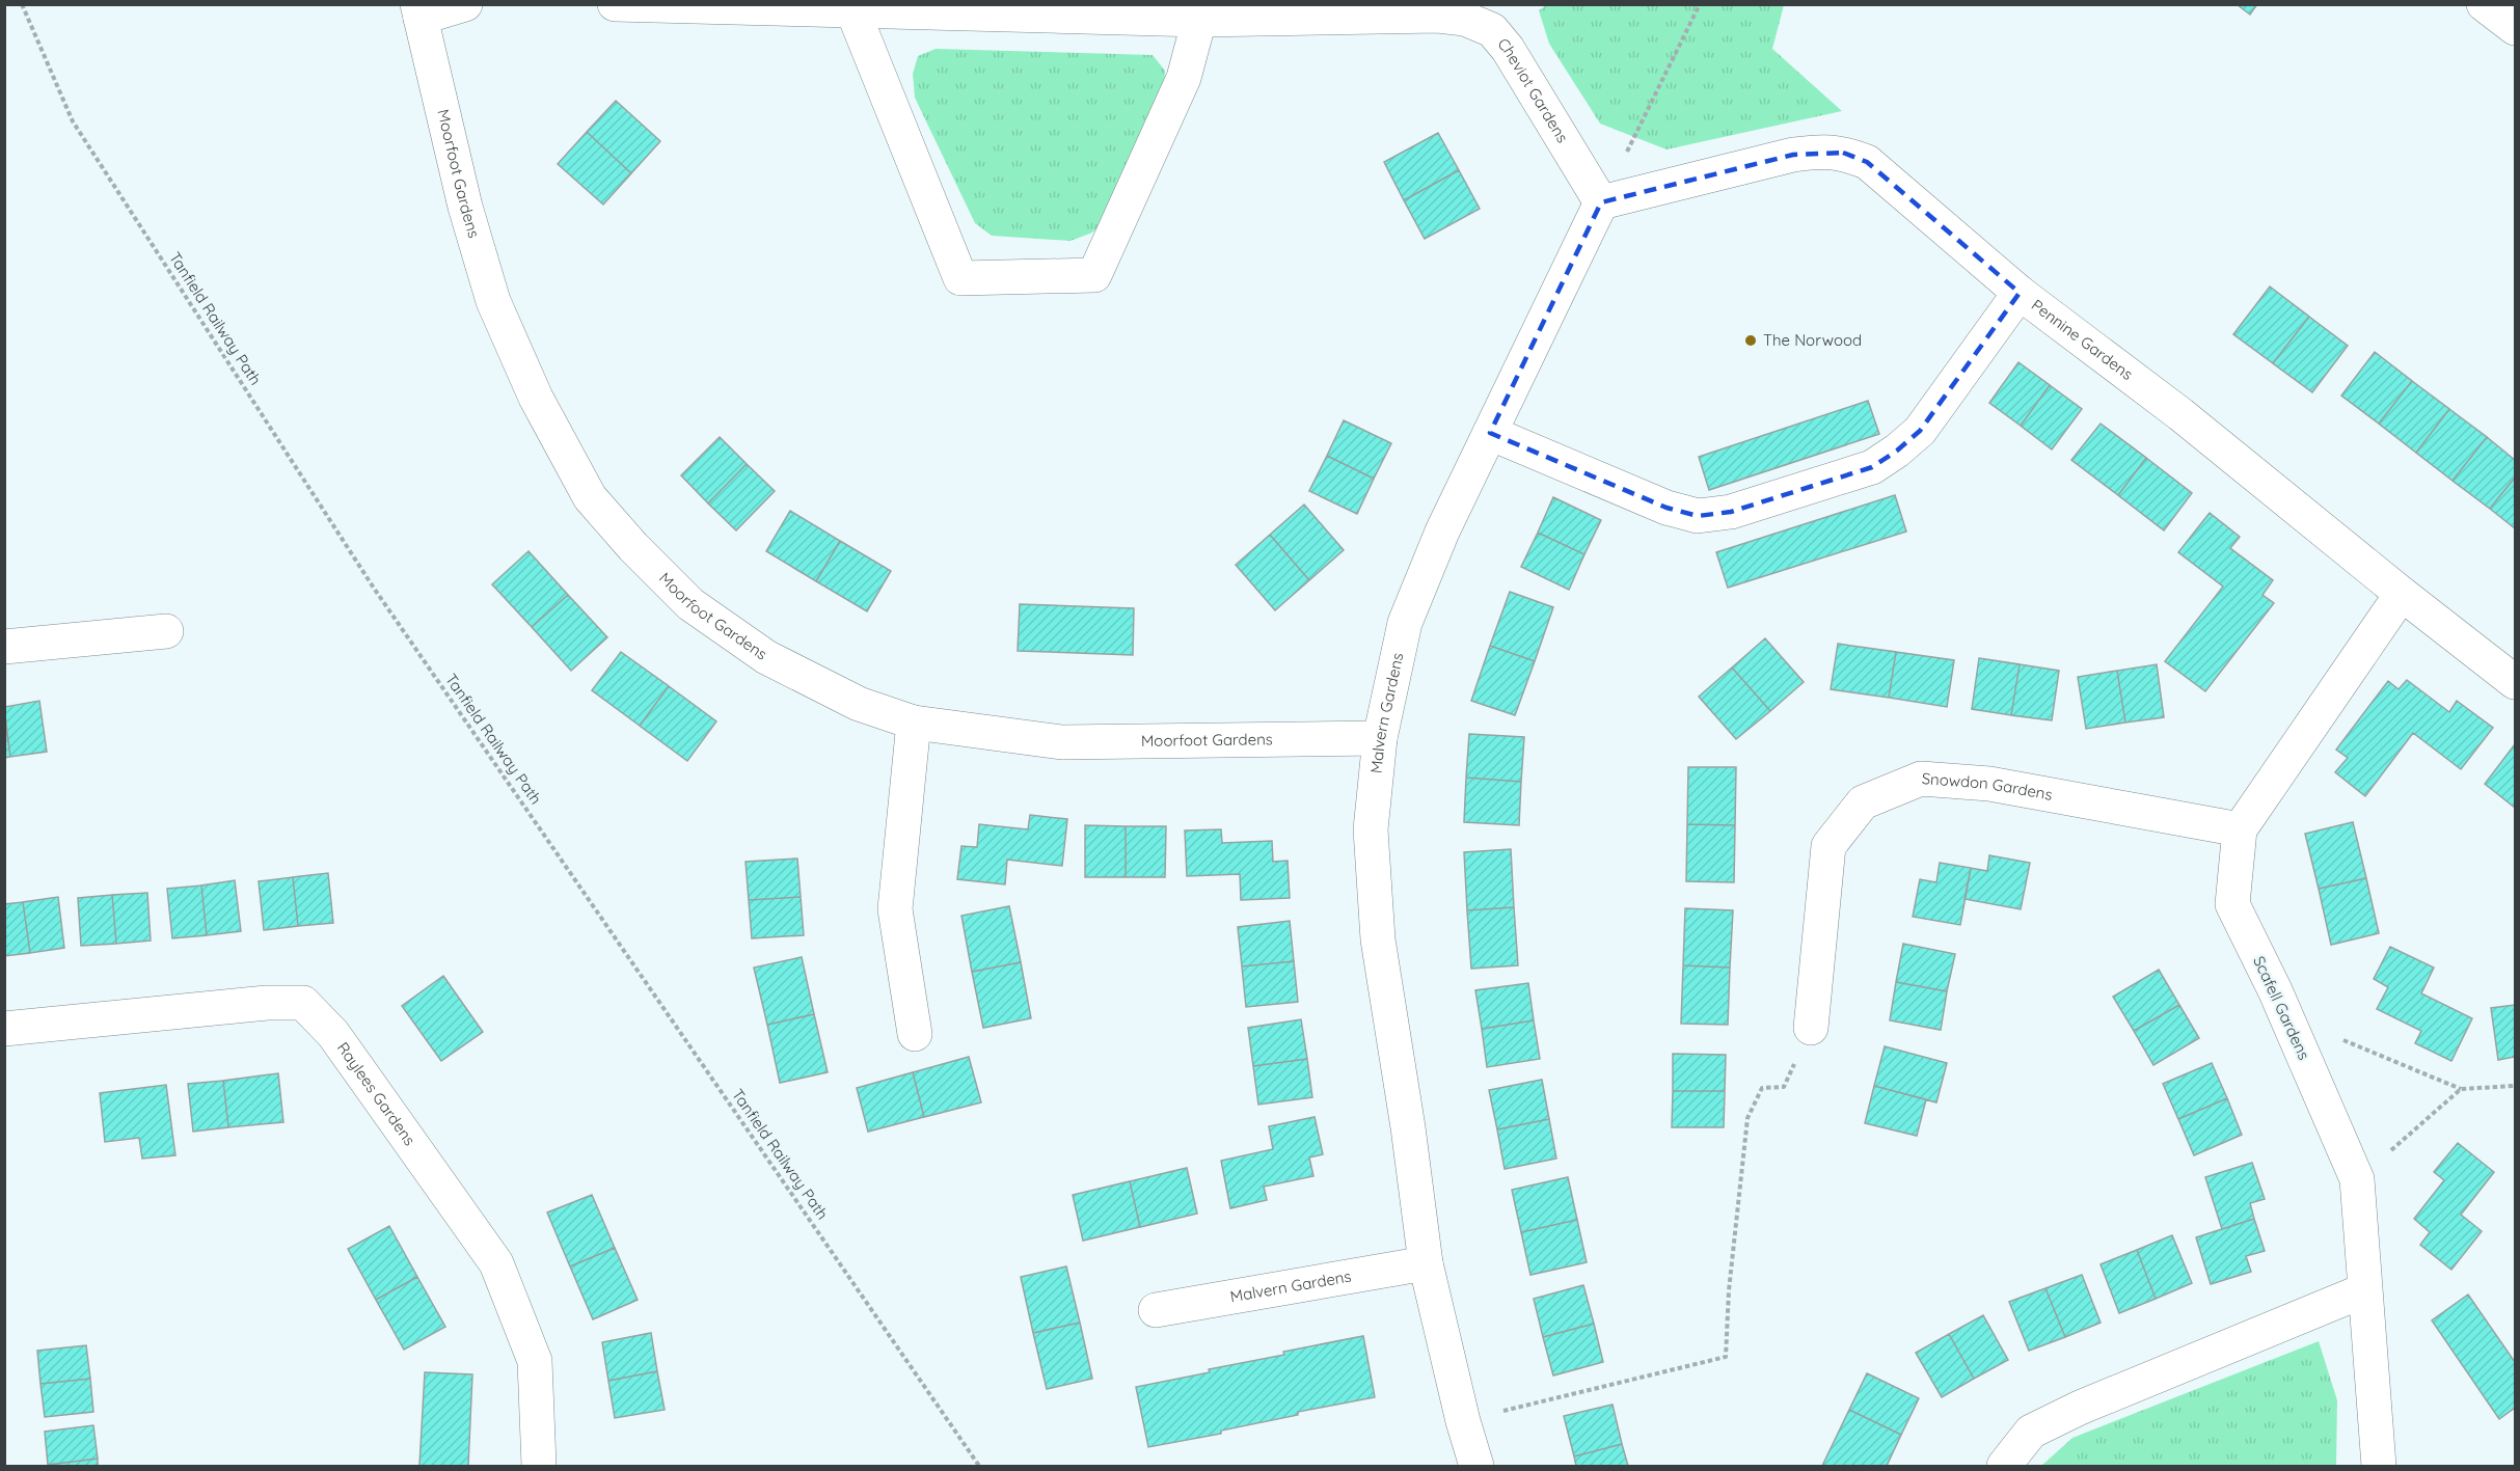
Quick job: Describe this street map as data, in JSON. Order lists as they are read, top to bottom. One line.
{"streets":{"street":["Cheviot Gardens","Moorfoot Gardens","Pennine Gardens","Malvern Gardens","Snowdon Gardens","Scafell Gardens","Raylees Gardens"],"path":["Tanfield Railway Path"]},"crossings":[["Cheviot Gardens","Pennine Gardens"],["Cheviot Gardens","Malvern Gardens"],["Moorfoot Gardens","Malvern Gardens"],["Pennine Gardens","Malvern Gardens"],["Pennine Gardens","Scafell Gardens"],["Snowdon Gardens","Scafell Gardens"]],"places":["The Norwood"]}
